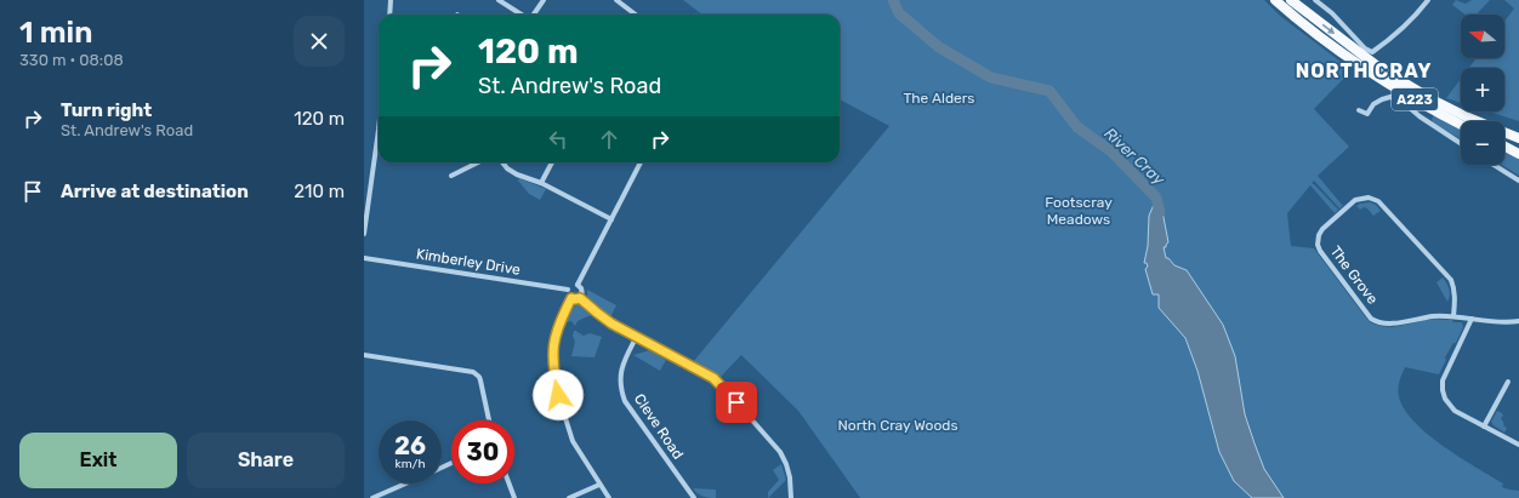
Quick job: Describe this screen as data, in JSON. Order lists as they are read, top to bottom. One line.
{"streets":{"main road":["A223"],"street":["Kimberley Drive","The Grove","Cleve Road"]},"districts":["NORTH CRAY"],"water":["River Cray"],"parks":["The Alders","Footscray Meadows","North Cray Woods"],"north":"left","page":{"heading":["1 min","330 m · 08:08"],"map_buttons":["+","−"],"turn":["120 m","St. Andrew's Road"],"list":[{"name":"Turn right","note":"St. Andrew's Road","value":"120 m"},{"name":"Arrive at destination","value":"210 m"}],"speed":"26 km/h","limit":"30","buttons":["Exit","Share"]}}
